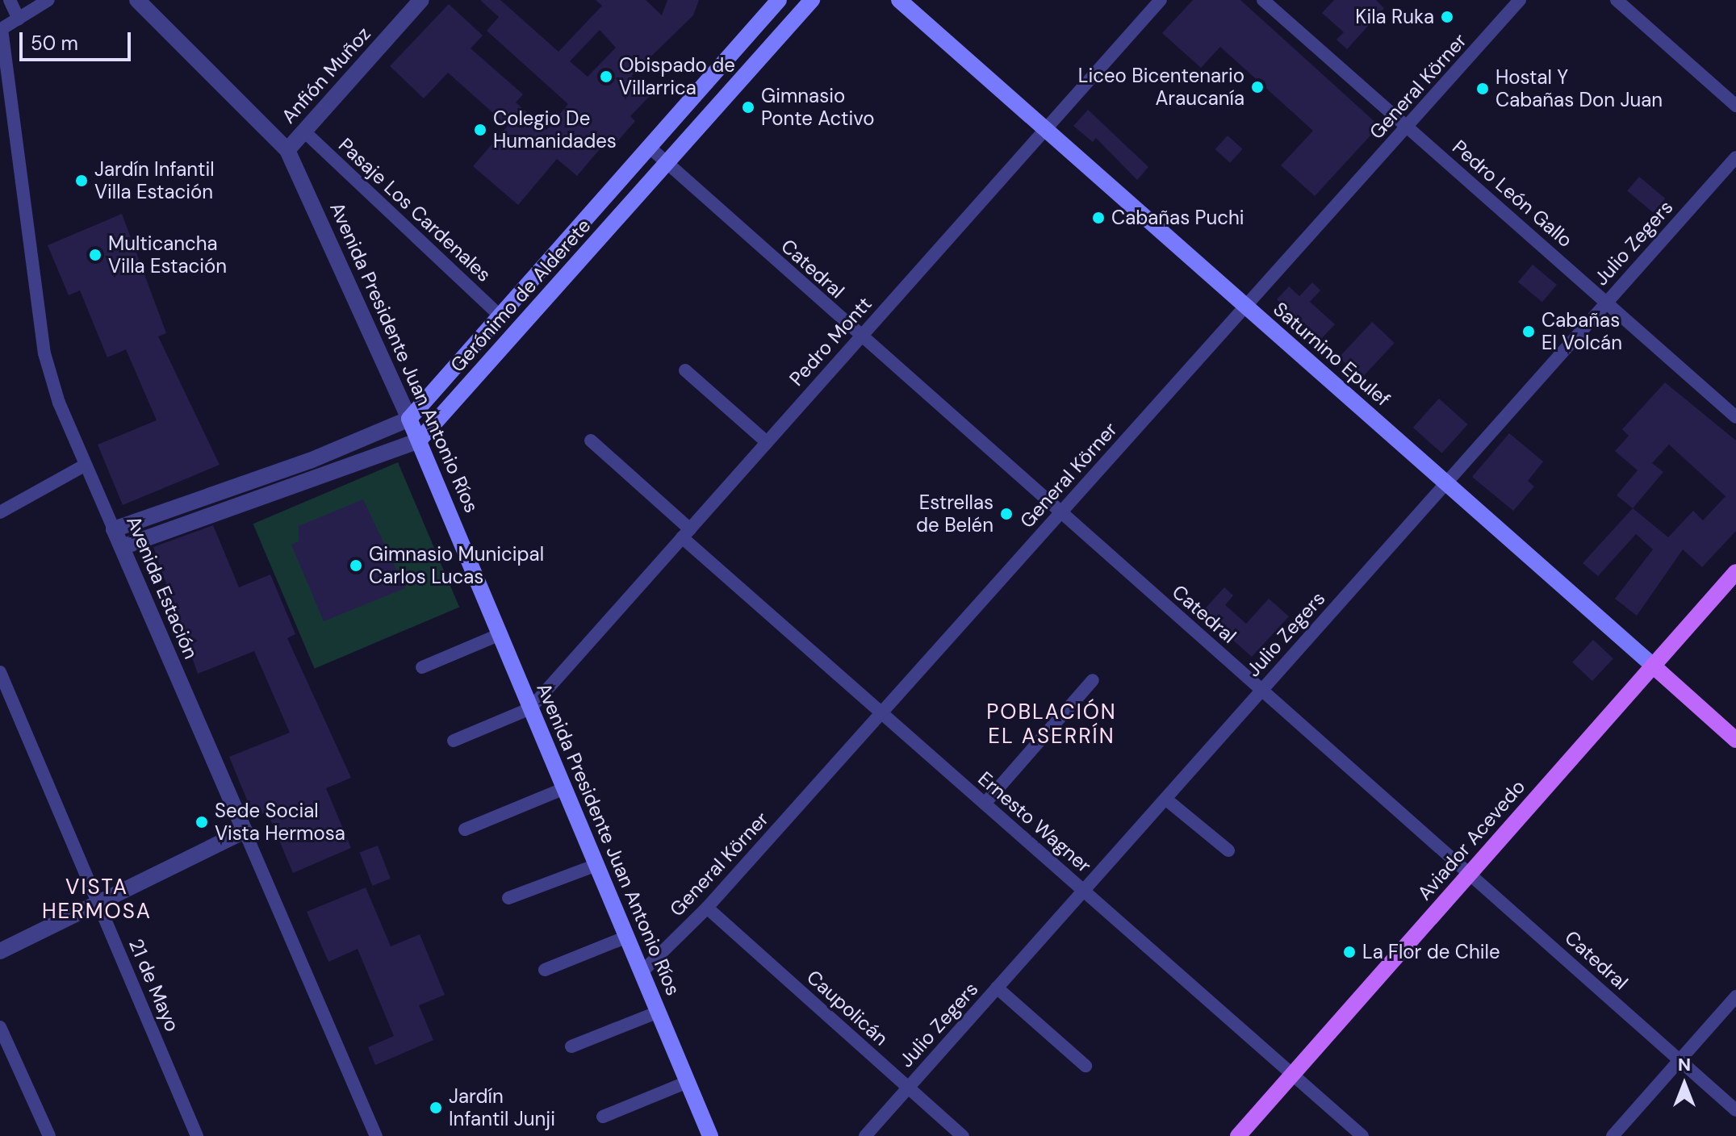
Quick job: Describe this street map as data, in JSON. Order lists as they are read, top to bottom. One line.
{"streets":{"main road":["Gerónimo de Alderete","Saturnino Epulef","Avenida Presidente Juan Antonio Ríos","Aviador Acevedo"],"street":["Anfión Muñoz","General Körner","Pedro León Gallo","Pasaje Los Cardenales","Julio Zegers","Catedral","Pedro Montt","Avenida Estación","Ernesto Wagner","21 de Mayo","Caupolicán"]},"crossings":[["Anfión Muñoz","Pasaje Los Cardenales"],["Anfión Muñoz","Avenida Presidente Juan Antonio Ríos"],["General Körner","Pedro León Gallo"],["General Körner","Catedral"],["General Körner","Saturnino Epulef"],["General Körner","Avenida Presidente Juan Antonio Ríos"],["General Körner","Ernesto Wagner"],["General Körner","Caupolicán"],["Pedro León Gallo","Julio Zegers"],["Pasaje Los Cardenales","Gerónimo de Alderete"],["Julio Zegers","Catedral"],["Julio Zegers","Saturnino Epulef"],["Julio Zegers","Ernesto Wagner"],["Julio Zegers","Caupolicán"],["Catedral","Gerónimo de Alderete"],["Catedral","Pedro Montt"],["Catedral","Aviador Acevedo"],["Gerónimo de Alderete","Avenida Presidente Juan Antonio Ríos"],["Gerónimo de Alderete","Avenida Estación"],["Pedro Montt","Saturnino Epulef"],["Pedro Montt","Avenida Presidente Juan Antonio Ríos"],["Pedro Montt","Ernesto Wagner"],["Saturnino Epulef","Aviador Acevedo"],["Ernesto Wagner","Aviador Acevedo"]],"districts":["POBLACIÓN EL ASERRÍN","VISTA HERMOSA"],"places":["Kila Ruka","Obispado de Villarrica","Liceo Bicentenario Araucanía","Hostal Y Cabañas Don Juan","Gimnasio Ponte Activo","Colegio De Humanidades","Jardín Infantil Villa Estación","Cabañas Puchi","Multicancha Villa Estación","Cabañas El Volcán","Estrellas de Belén","Gimnasio Municipal Carlos Lucas","Sede Social Vista Hermosa","La Flor de Chile","Jardín Infantil Junji"],"scale_bar":"50 m","north":"top"}
